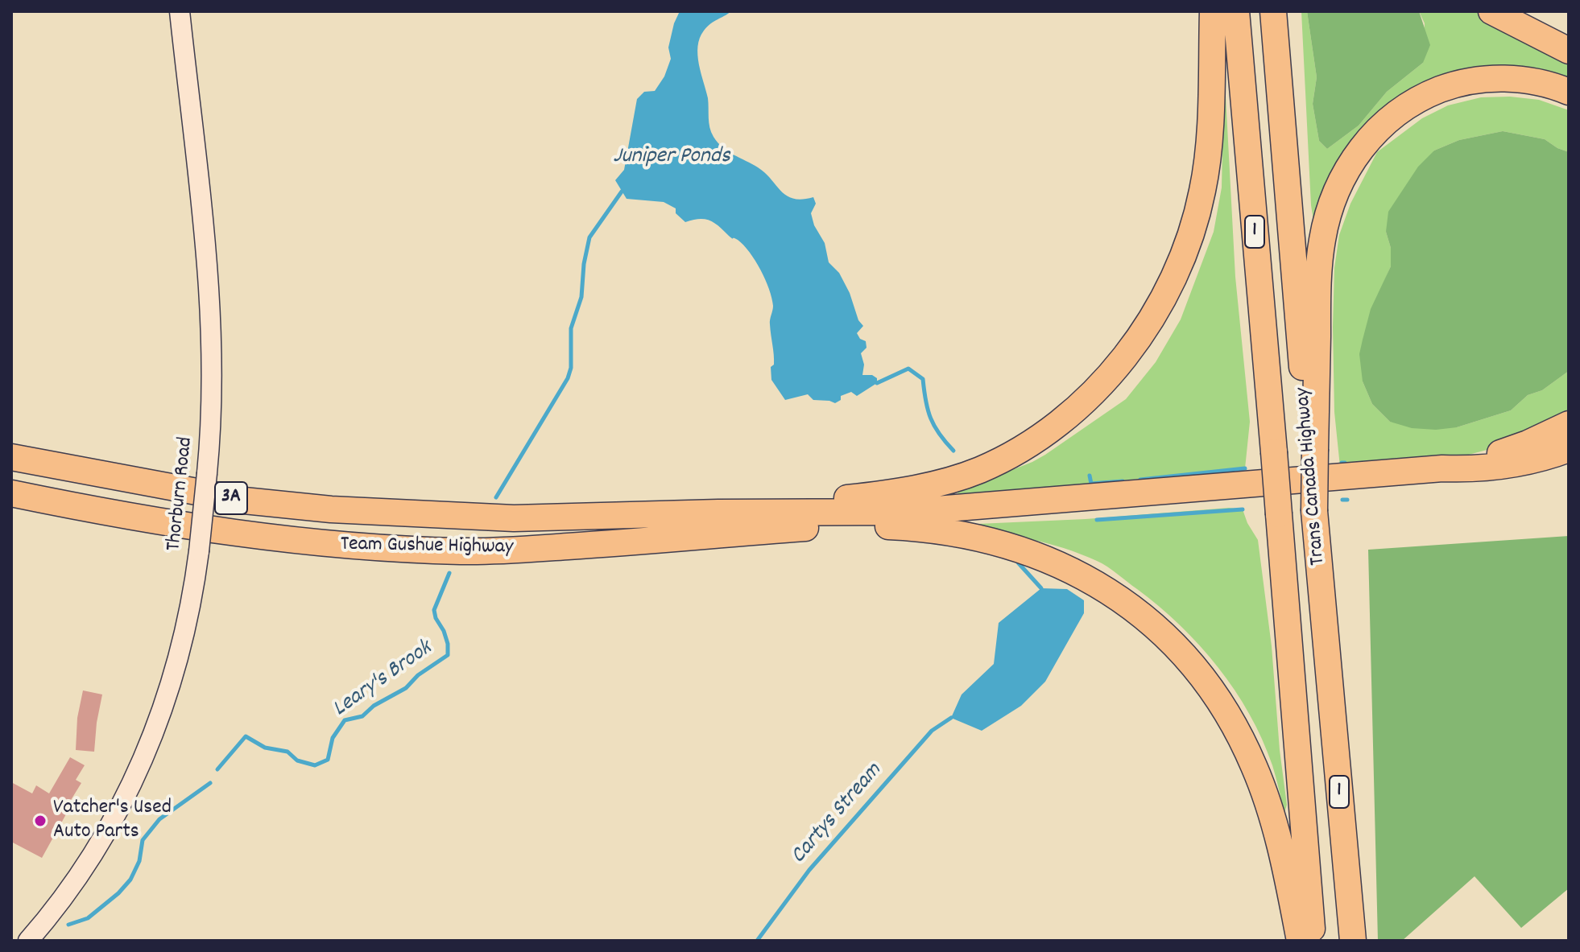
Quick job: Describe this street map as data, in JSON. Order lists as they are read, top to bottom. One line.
{"streets":{"highway":["1","Trans Canada Highway","3A","Team Gushue Highway"],"main road":["Thorburn Road"]},"water":["Juniper Ponds","Leary's Brook","Cartys Stream"],"places":["Vatcher's Used Auto Parts"]}
